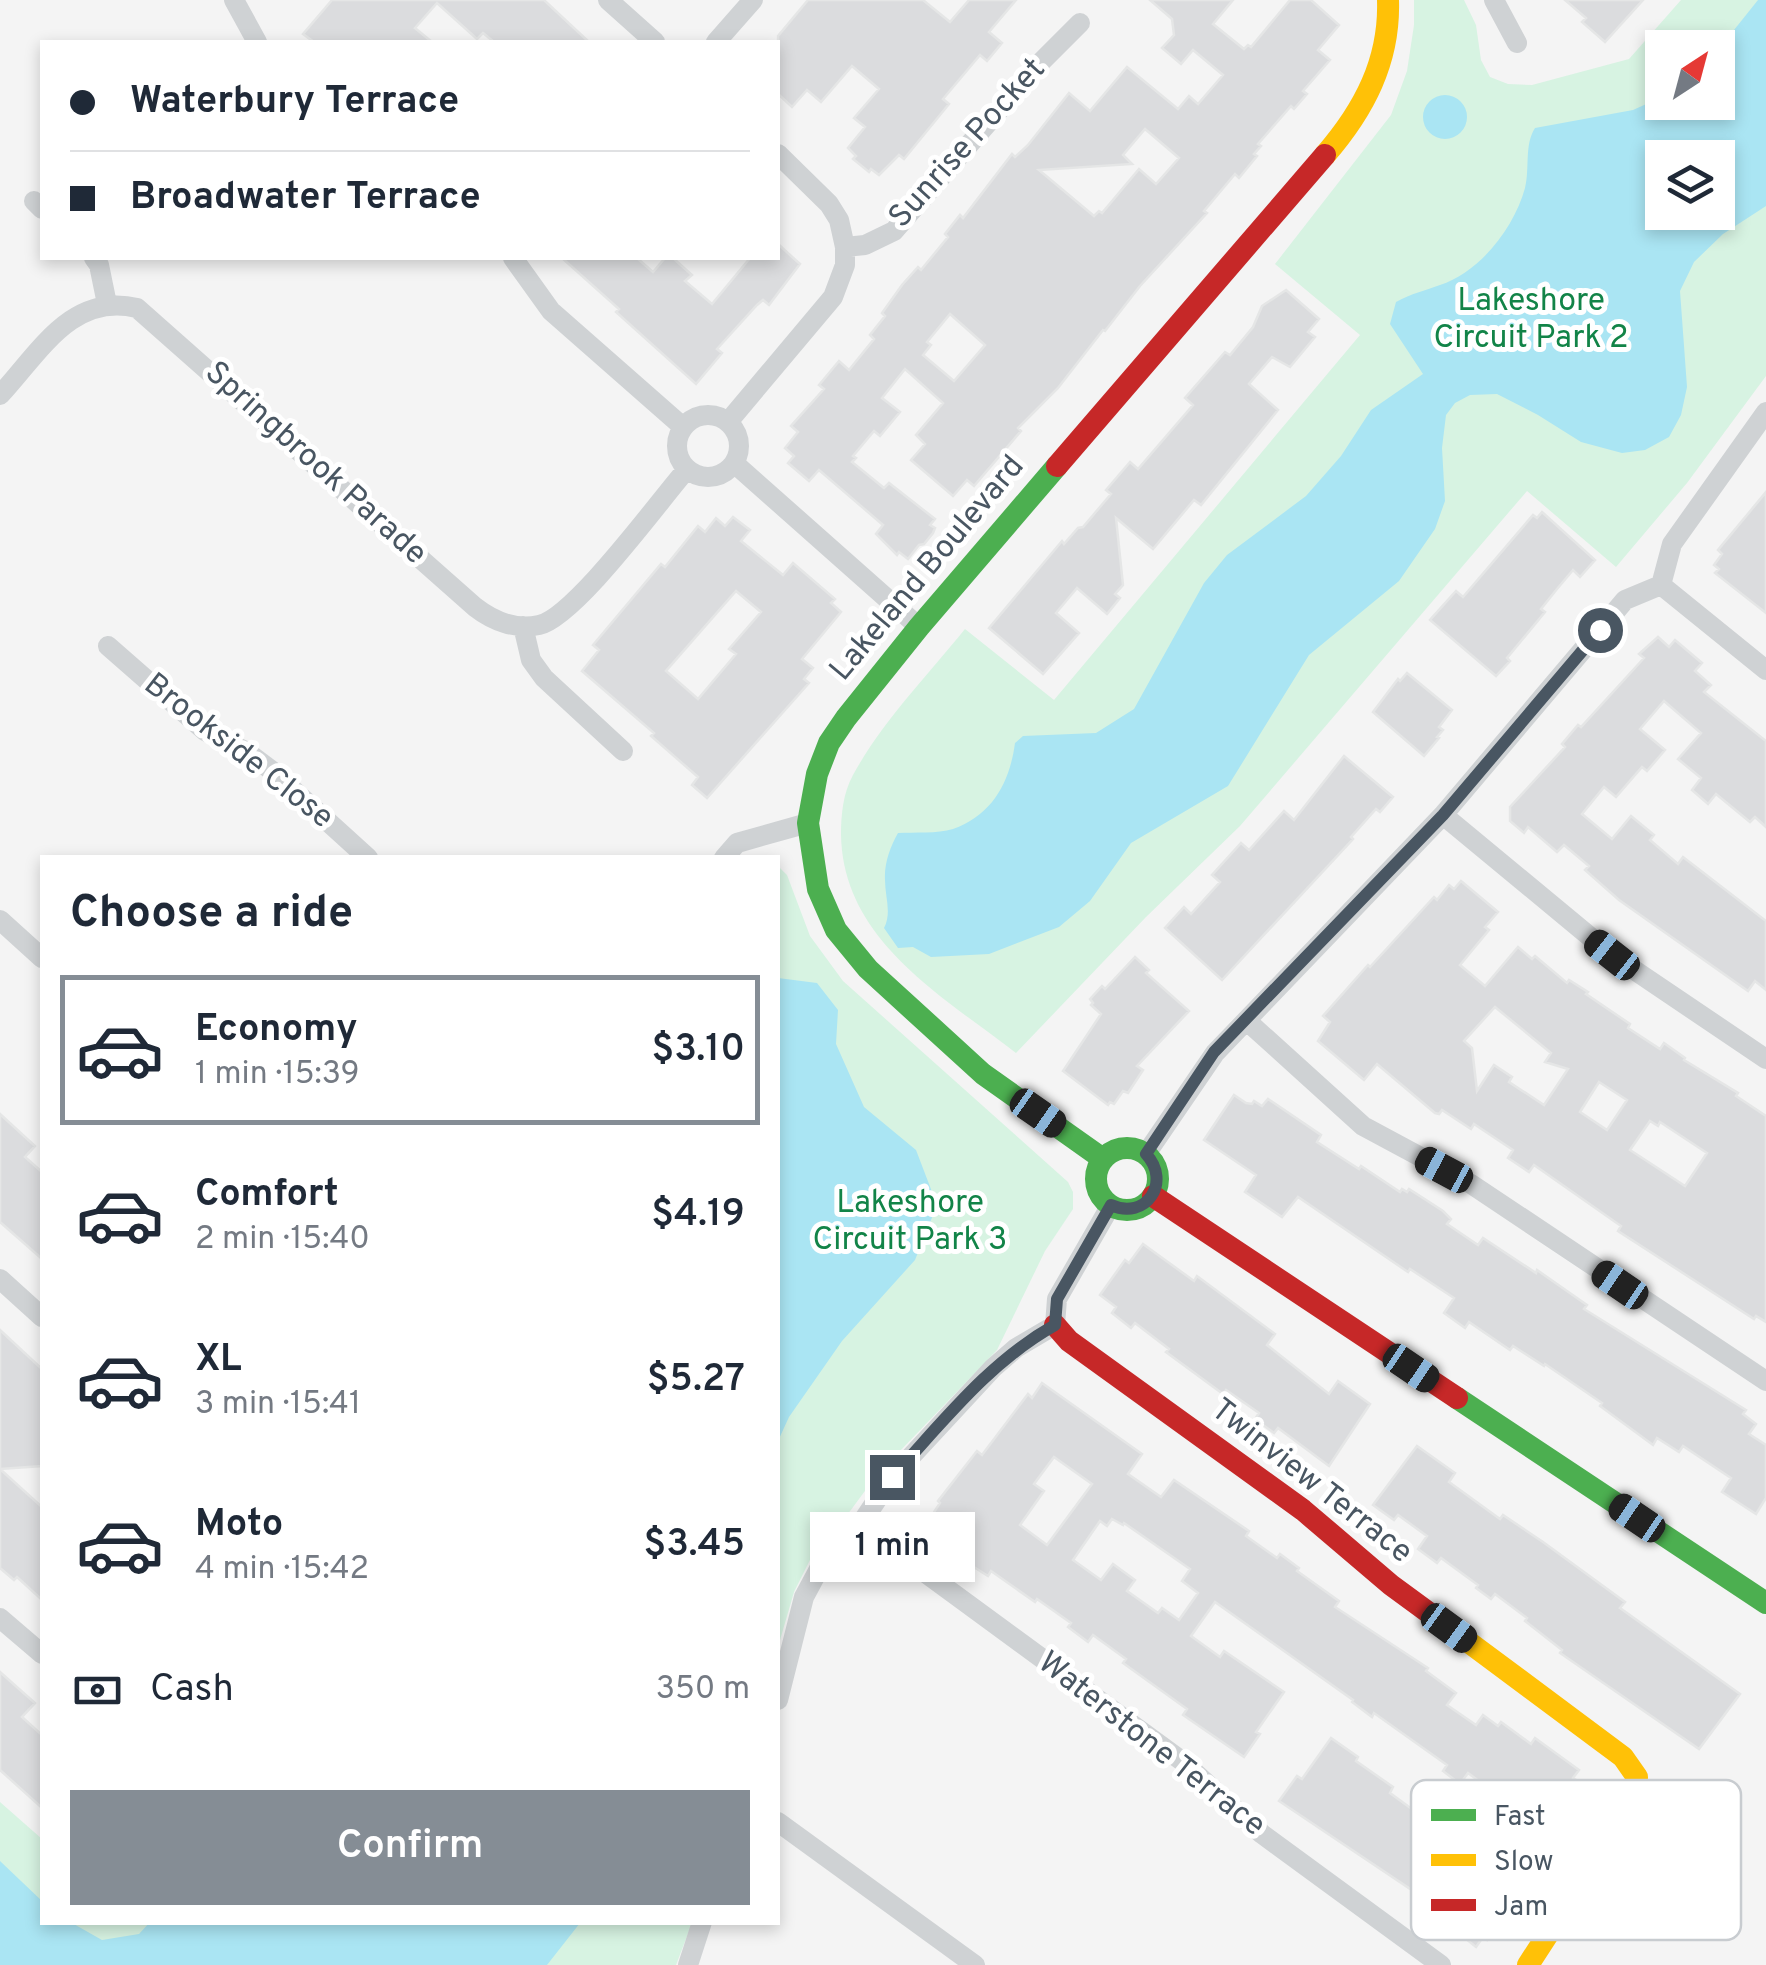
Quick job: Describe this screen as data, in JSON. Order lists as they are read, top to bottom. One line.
{"streets":{"street":["Sunrise Pocket","Springbrook Parade","Lakeland Boulevard","Brookside Close","Twinview Terrace","Waterstone Terrace"]},"parks":["Lakeshore Circuit Park 2","Lakeshore Circuit Park 3"],"legend":["Fast","Slow","Jam"],"north":"top right","page":{"banner":["Waterbury Terrace","Broadwater Terrace"],"heading":"Choose a ride","list":[{"name":"Economy","note":"1 min · 15:39","value":"$3.10"},{"name":"Comfort","note":"2 min · 15:40","value":"$4.19"},{"name":"XL","note":"3 min · 15:41","value":"$5.27"},{"name":"Moto","note":"4 min · 15:42","value":"$3.45"}],"bubble":"1 min","pay":["Cash","350 m"],"buttons":"Confirm"}}
